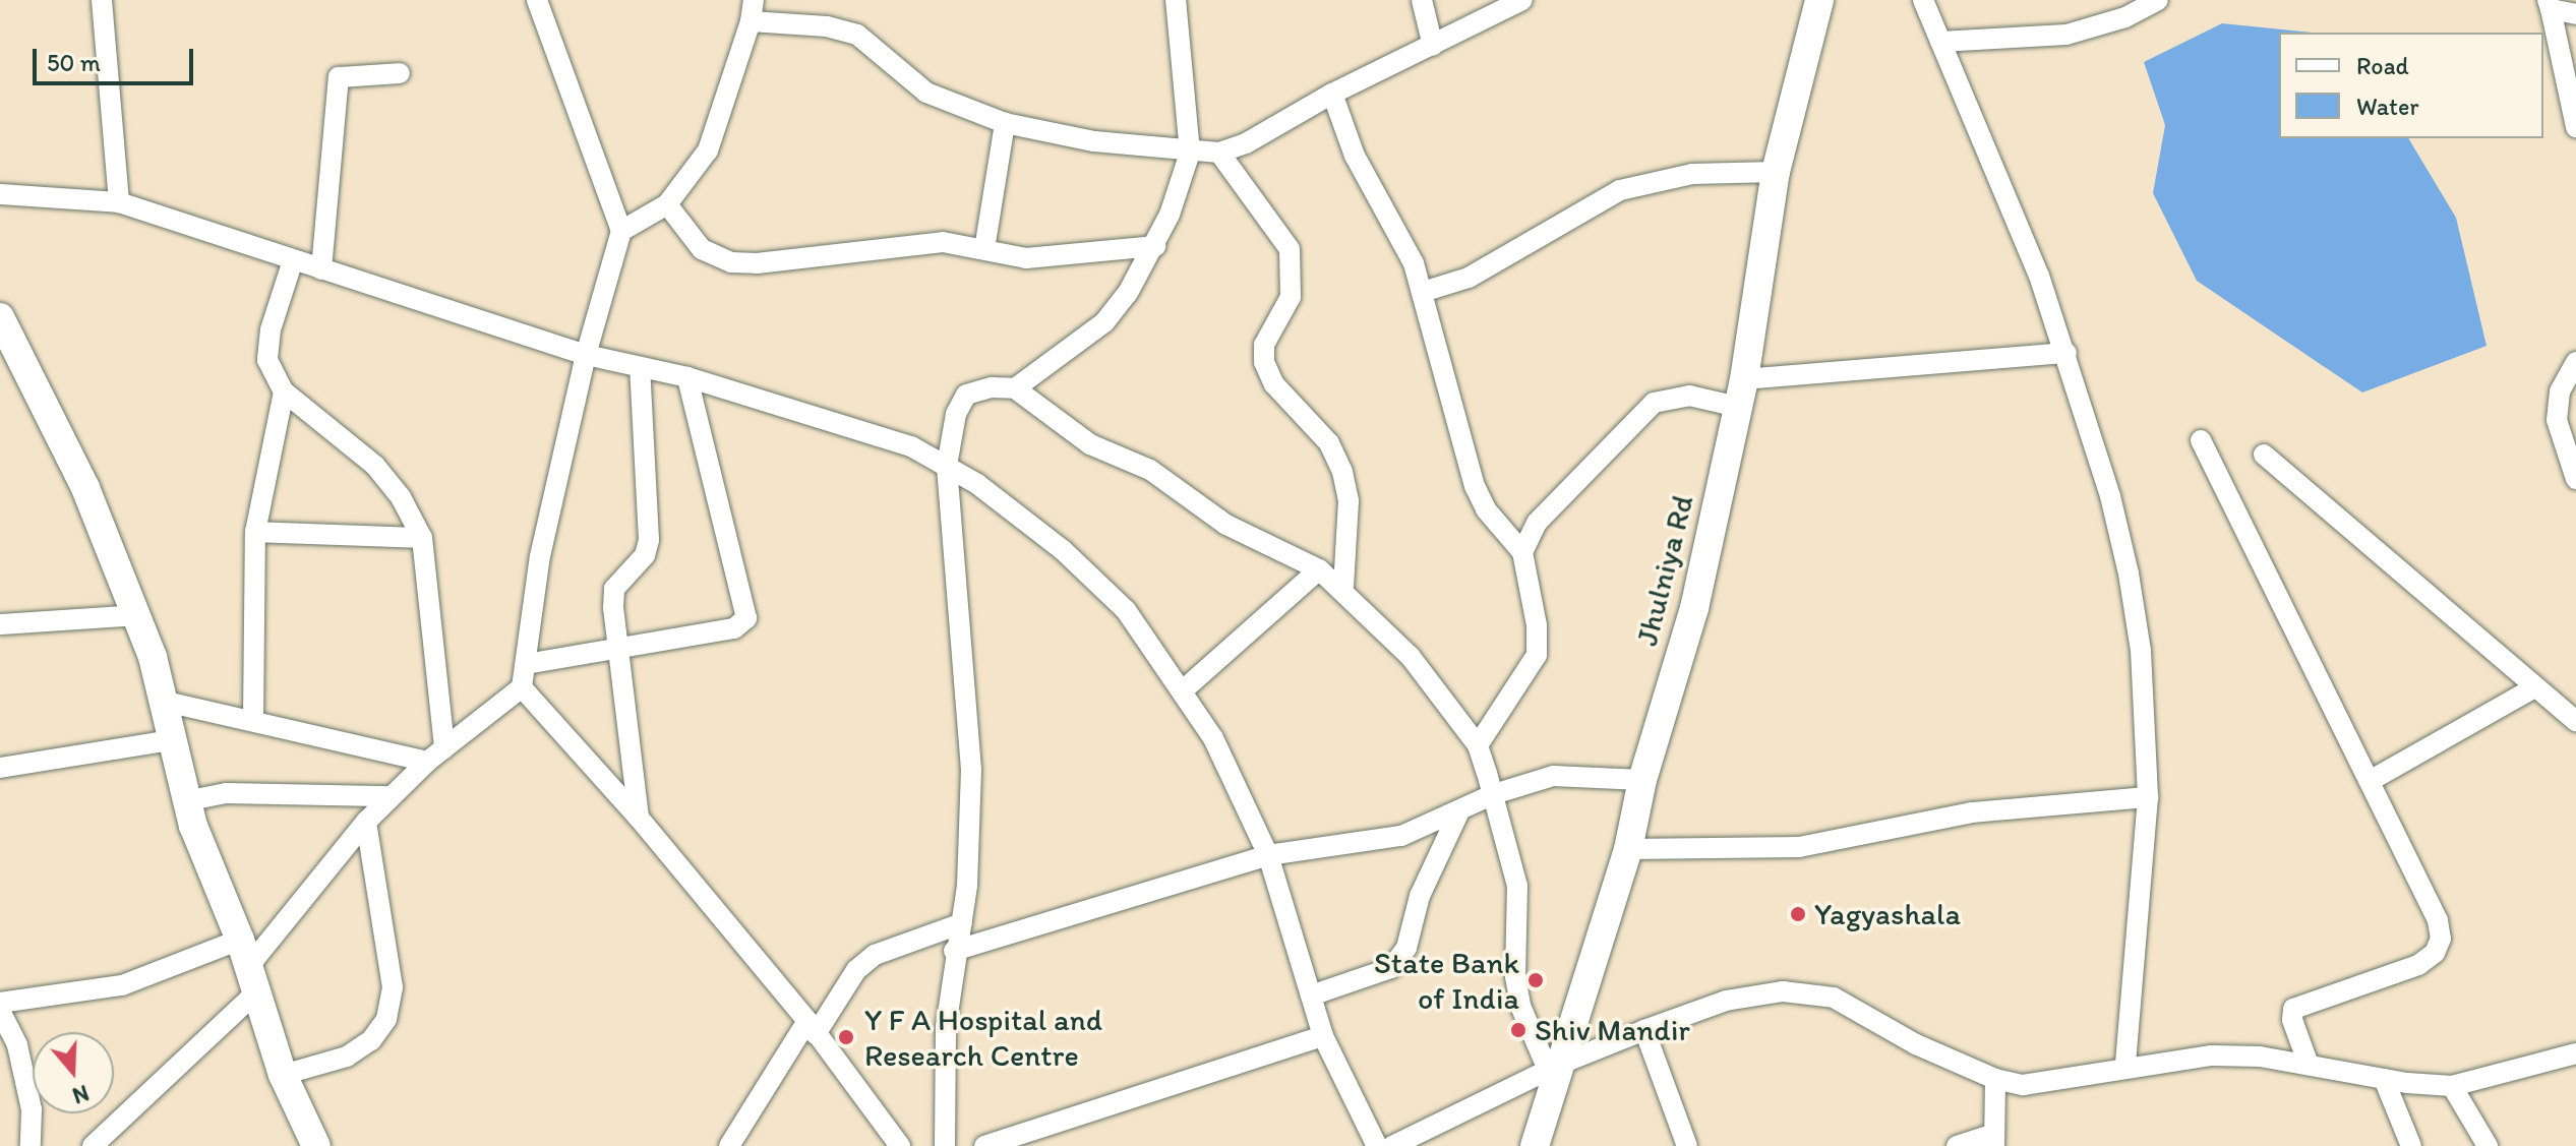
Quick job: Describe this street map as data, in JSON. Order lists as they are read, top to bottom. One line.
{"streets":{"street":["Jhulniya Rd"]},"places":["Yagyashala","State Bank of India","Shiv Mandir","Y F A Hospital and Research Centre"],"legend":["Road","Water"],"scale_bar":"50 m","north":"bottom"}
